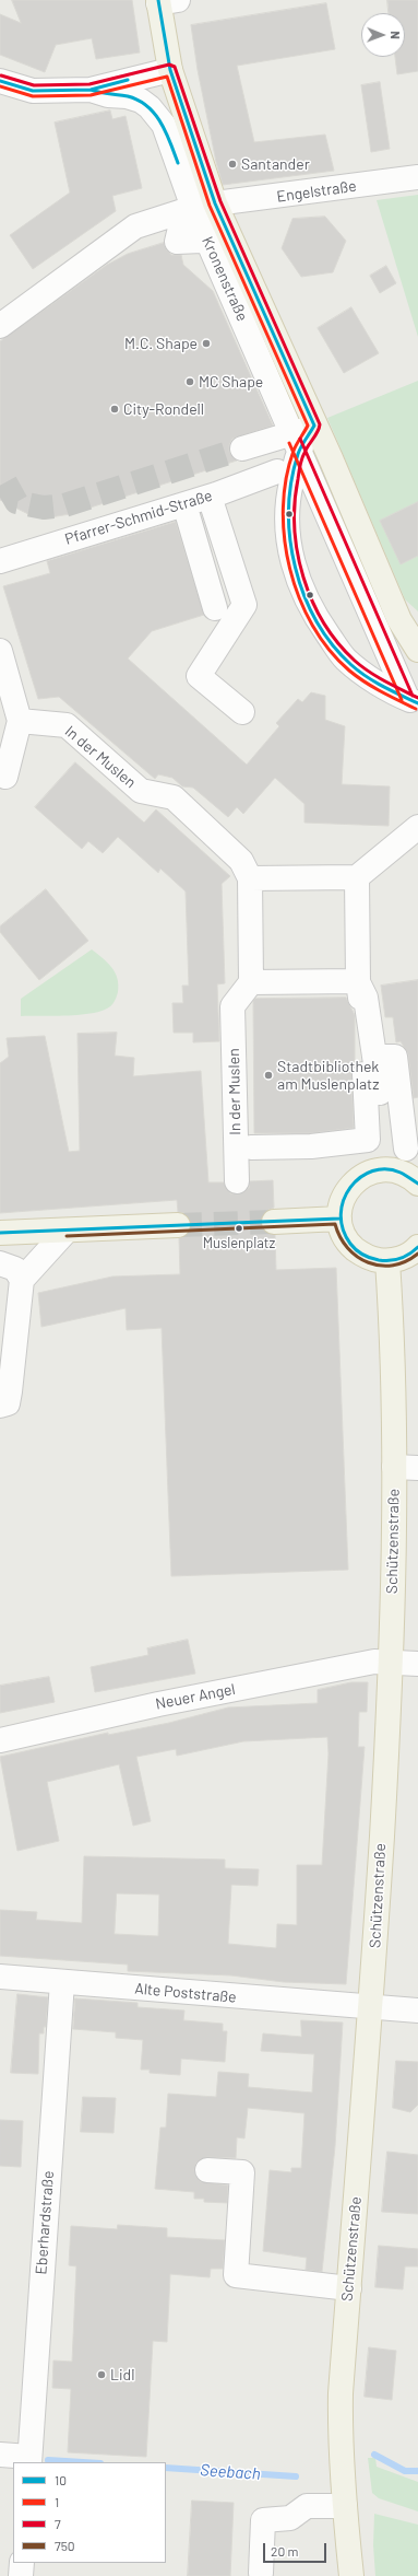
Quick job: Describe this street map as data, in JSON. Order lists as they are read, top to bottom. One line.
{"streets":{"main road":["Kronenstraße","Schützenstraße"],"street":["Engelstraße","Pfarrer-Schmid-Straße","In der Muslen","Neuer Angel","Alte Poststraße","Eberhardstraße"]},"crossings":[["Engelstraße","Kronenstraße"],["Schützenstraße","Neuer Angel"],["Schützenstraße","Alte Poststraße"],["Alte Poststraße","Eberhardstraße"]],"water":["Seebach"],"places":["Santander","M.C. Shape","MC Shape","City-Rondell","Stadtbibliothek am Muslenplatz","Muslenplatz","Lidl"],"lines":["transit line 10","transit line 7","transit line 1","transit line 750"],"legend":["10","1","7","750"],"scale_bar":"20 m","north":"right"}
